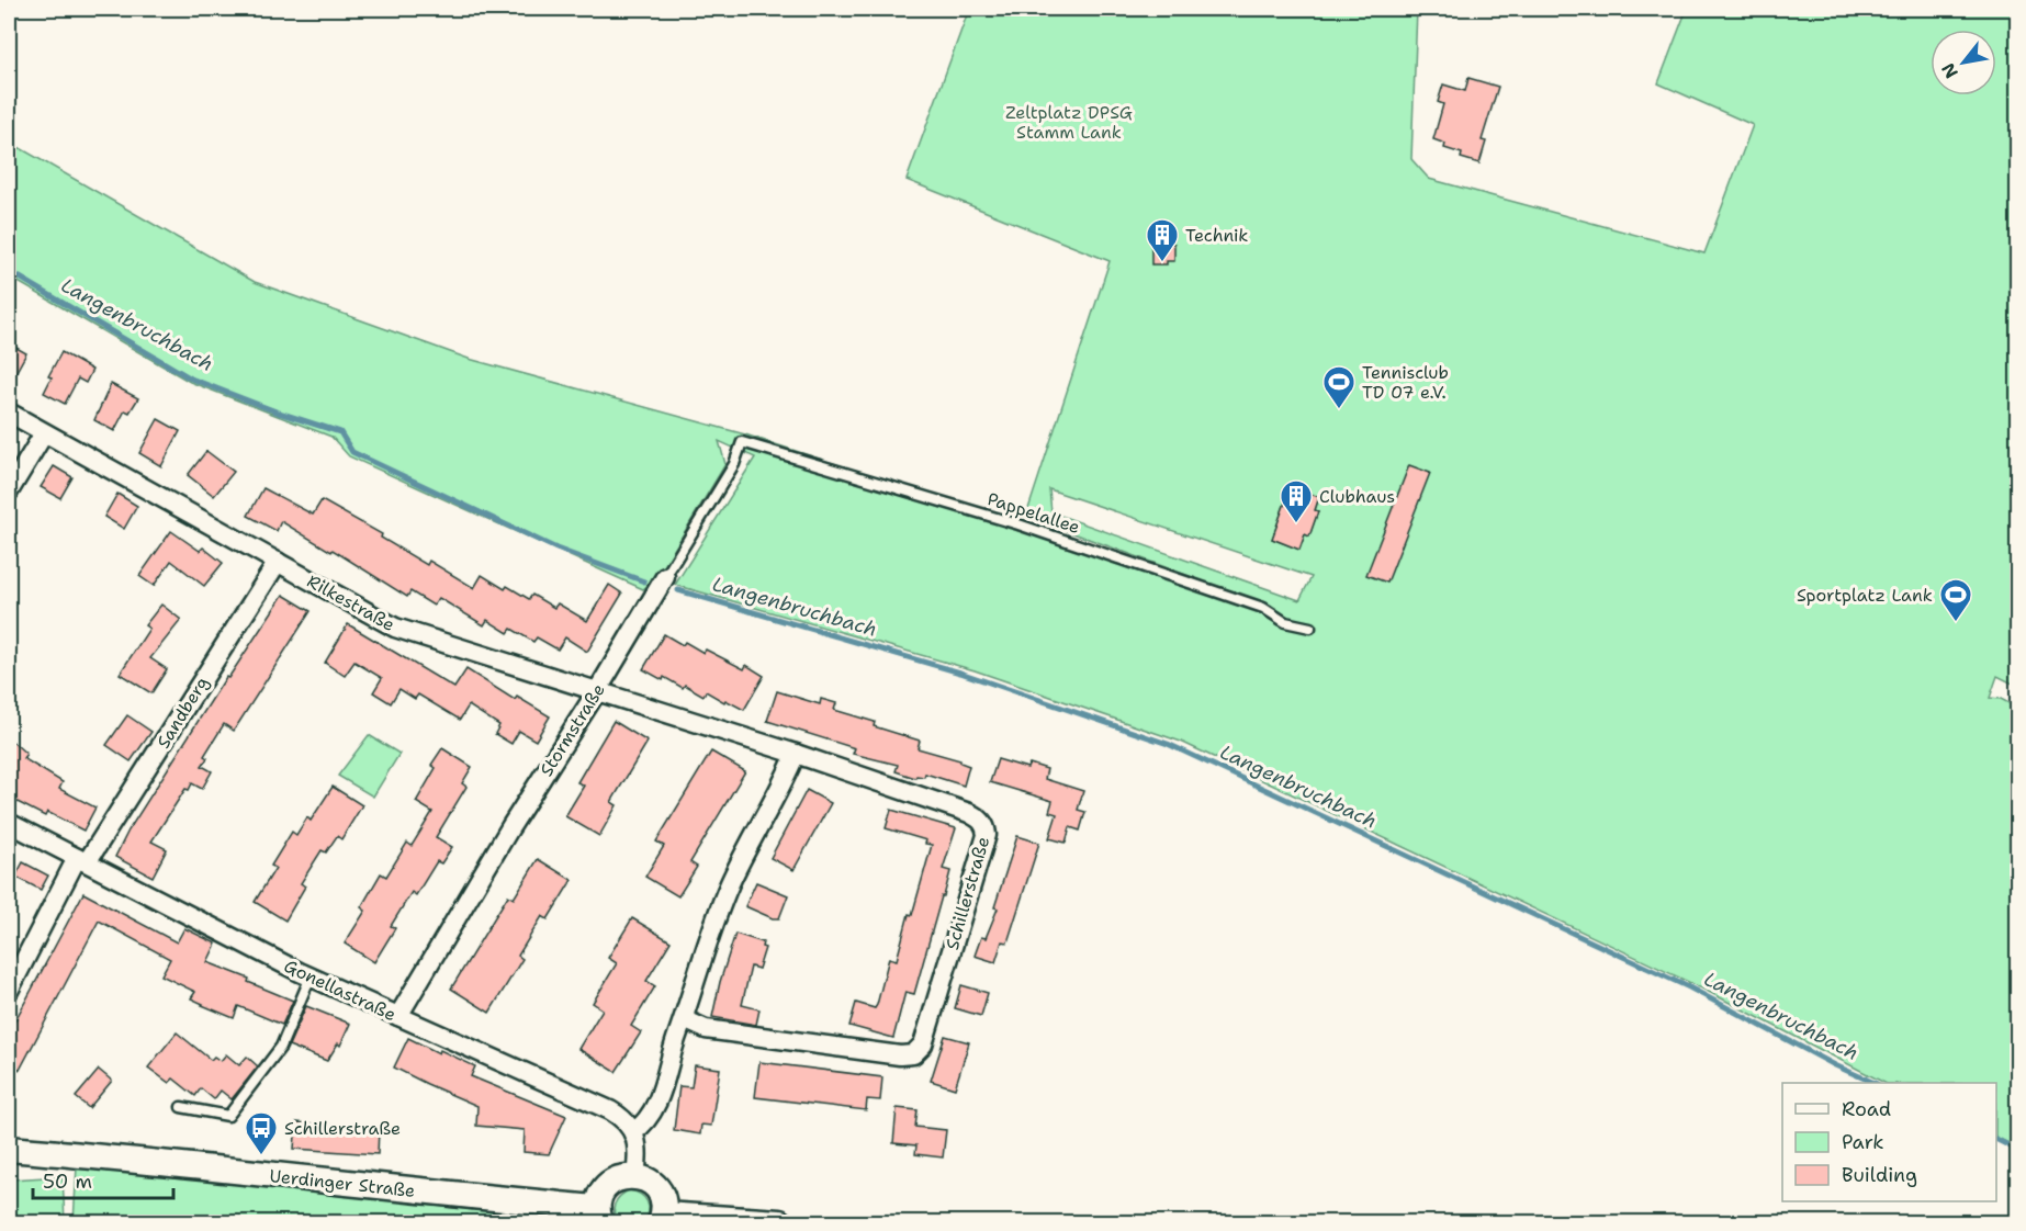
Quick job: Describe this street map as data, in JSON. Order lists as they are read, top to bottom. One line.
{"streets":{"street":["Rilkestraße","Sandberg","Stormstraße","Schillerstraße","Gonellastraße","Uerdinger Straße"],"lane":["Pappelallee"]},"crossings":[["Pappelallee","Stormstraße"],["Rilkestraße","Sandberg"],["Rilkestraße","Stormstraße"],["Rilkestraße","Schillerstraße"],["Sandberg","Gonellastraße"],["Stormstraße","Gonellastraße"]],"water":["Langenbruchbach"],"parks":["Zeltplatz DPSG Stamm Lank"],"places":{"building":["Technik","Clubhaus"],"sports":["Tennisclub TD 07 e.V.","Sportplatz Lank"],"bus stop":["Schillerstraße"]},"legend":["Road","Park","Building"],"scale_bar":"50 m","north":"bottom left"}
